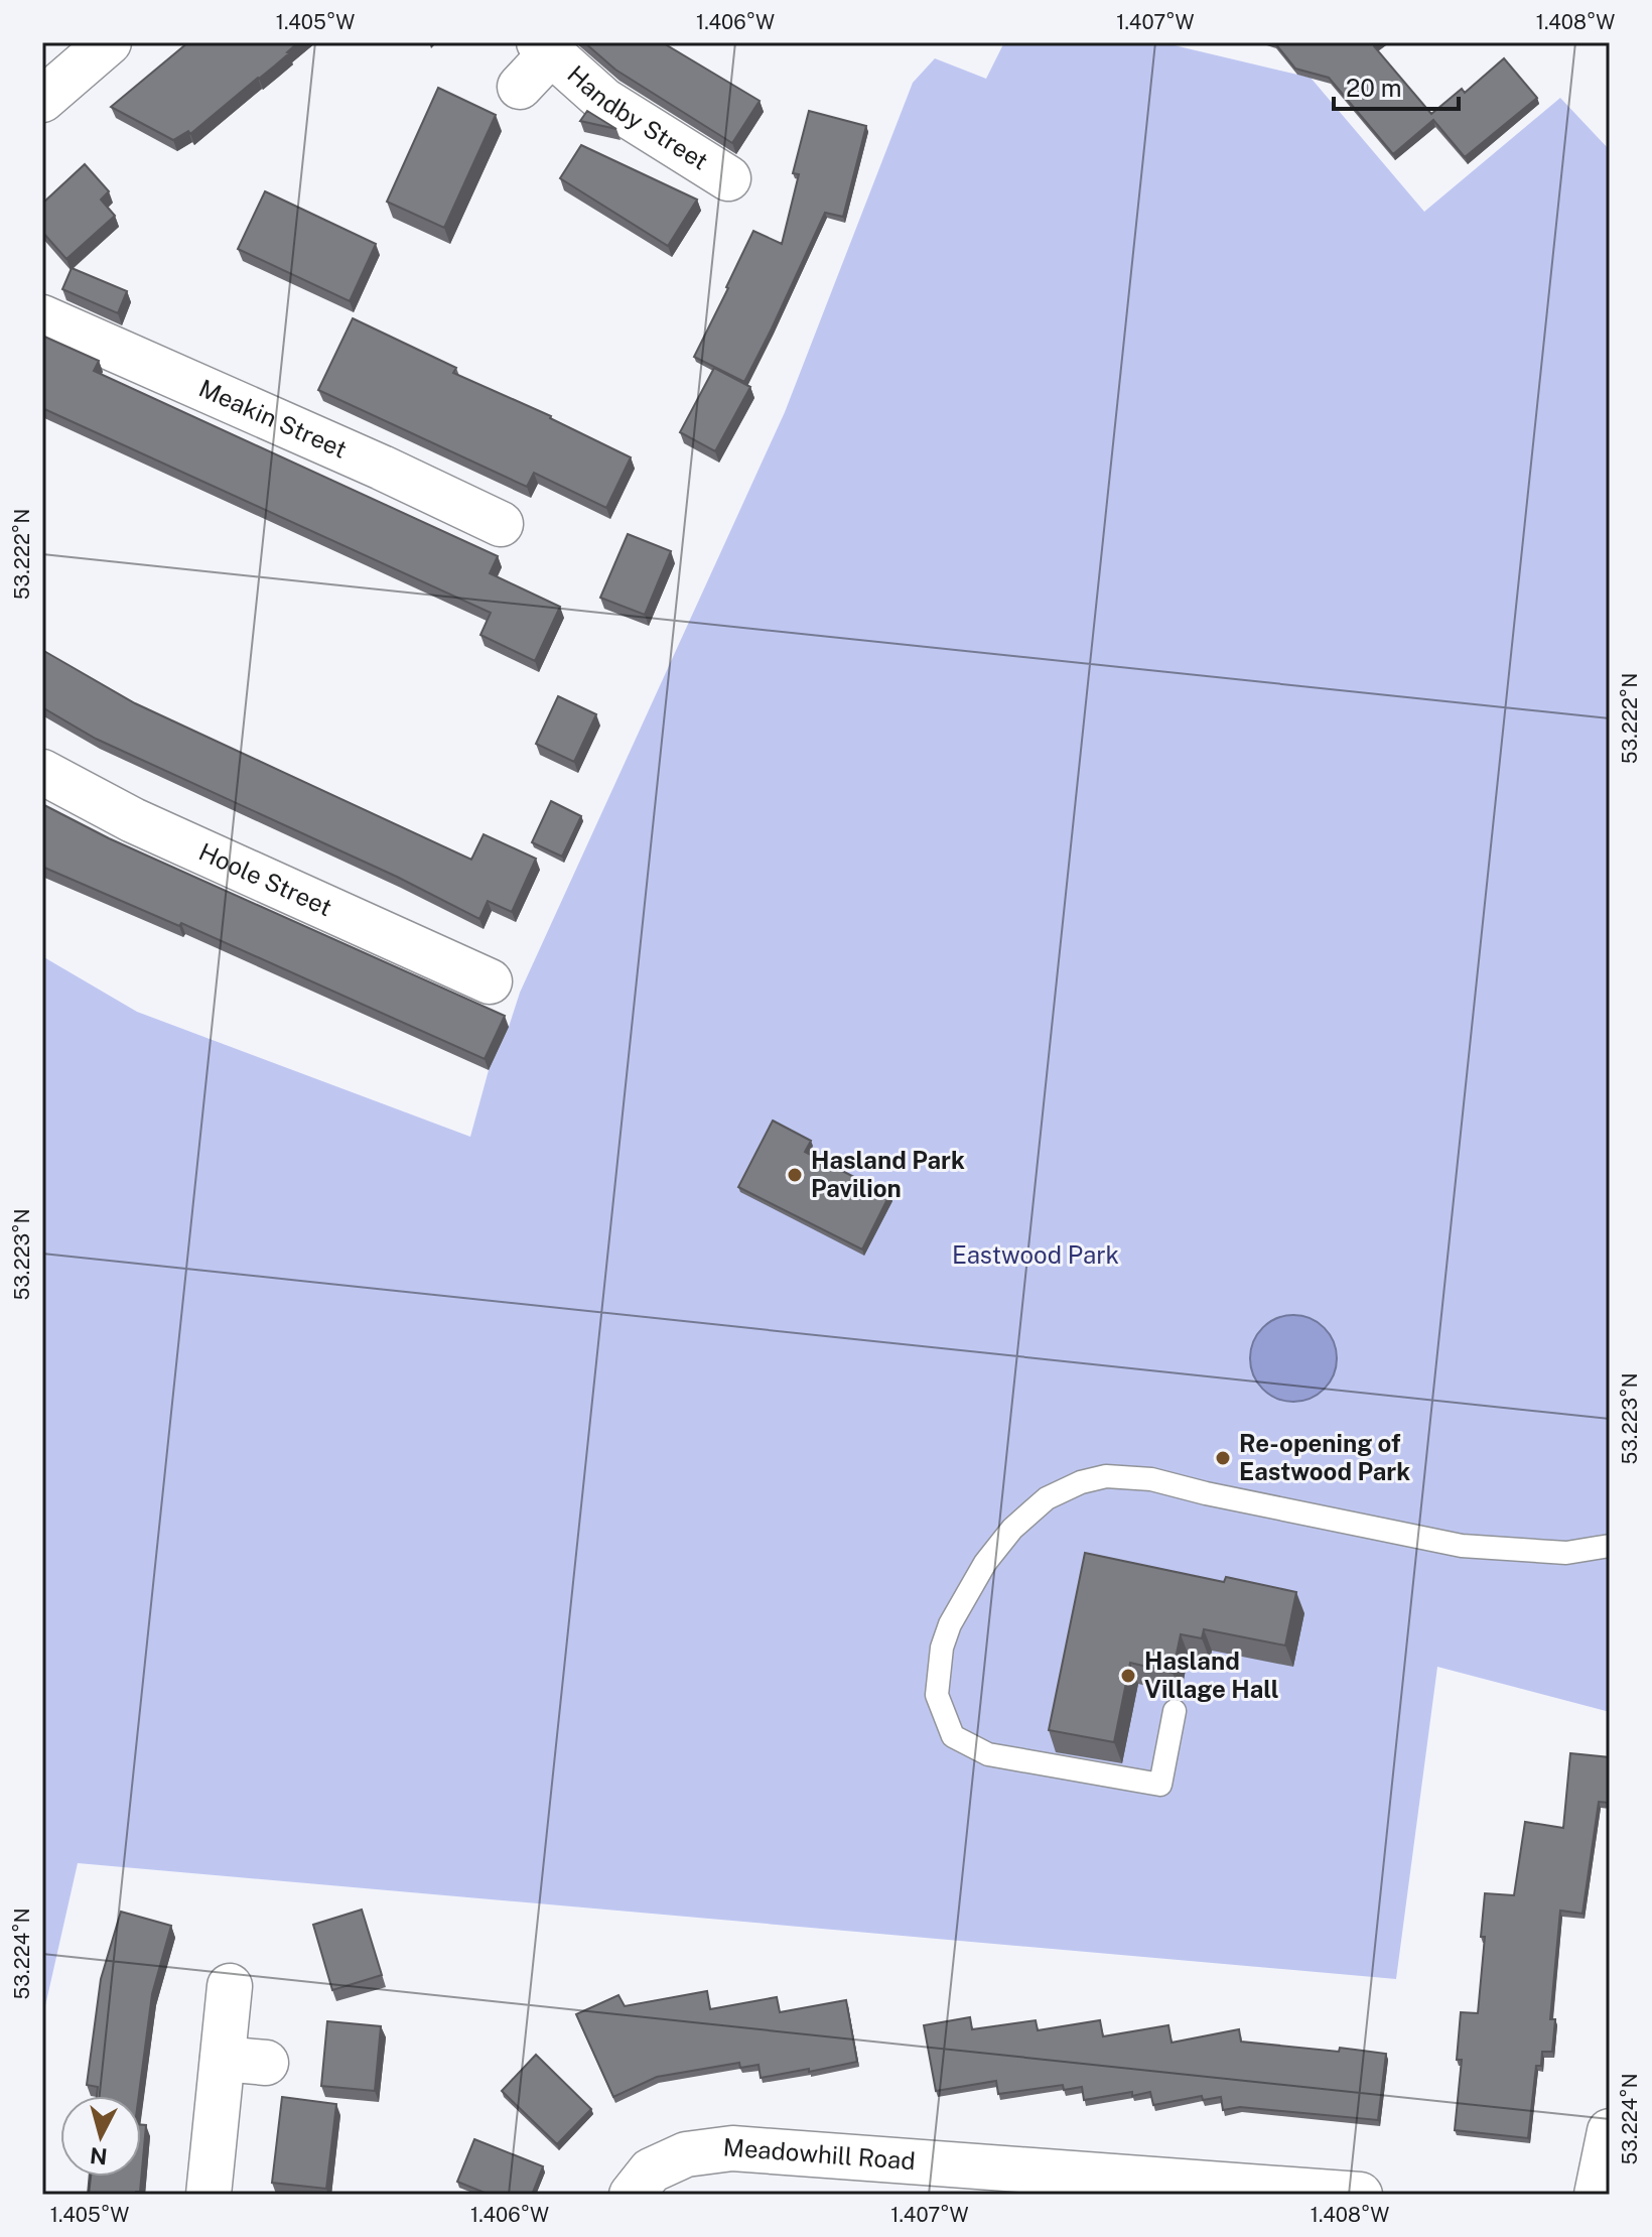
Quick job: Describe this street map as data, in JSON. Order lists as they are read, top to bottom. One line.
{"streets":{"street":["Handby Street","Meakin Street","Hoole Street","Meadowhill Road"]},"parks":["Eastwood Park"],"places":["Hasland Park Pavilion","Re-opening of Eastwood Park","Hasland Village Hall"],"scale_bar":"20 m","north":"bottom","coordinates":["1.405°W","1.406°W","1.407°W","1.408°W","53.222°N","53.223°N","53.224°N"]}
